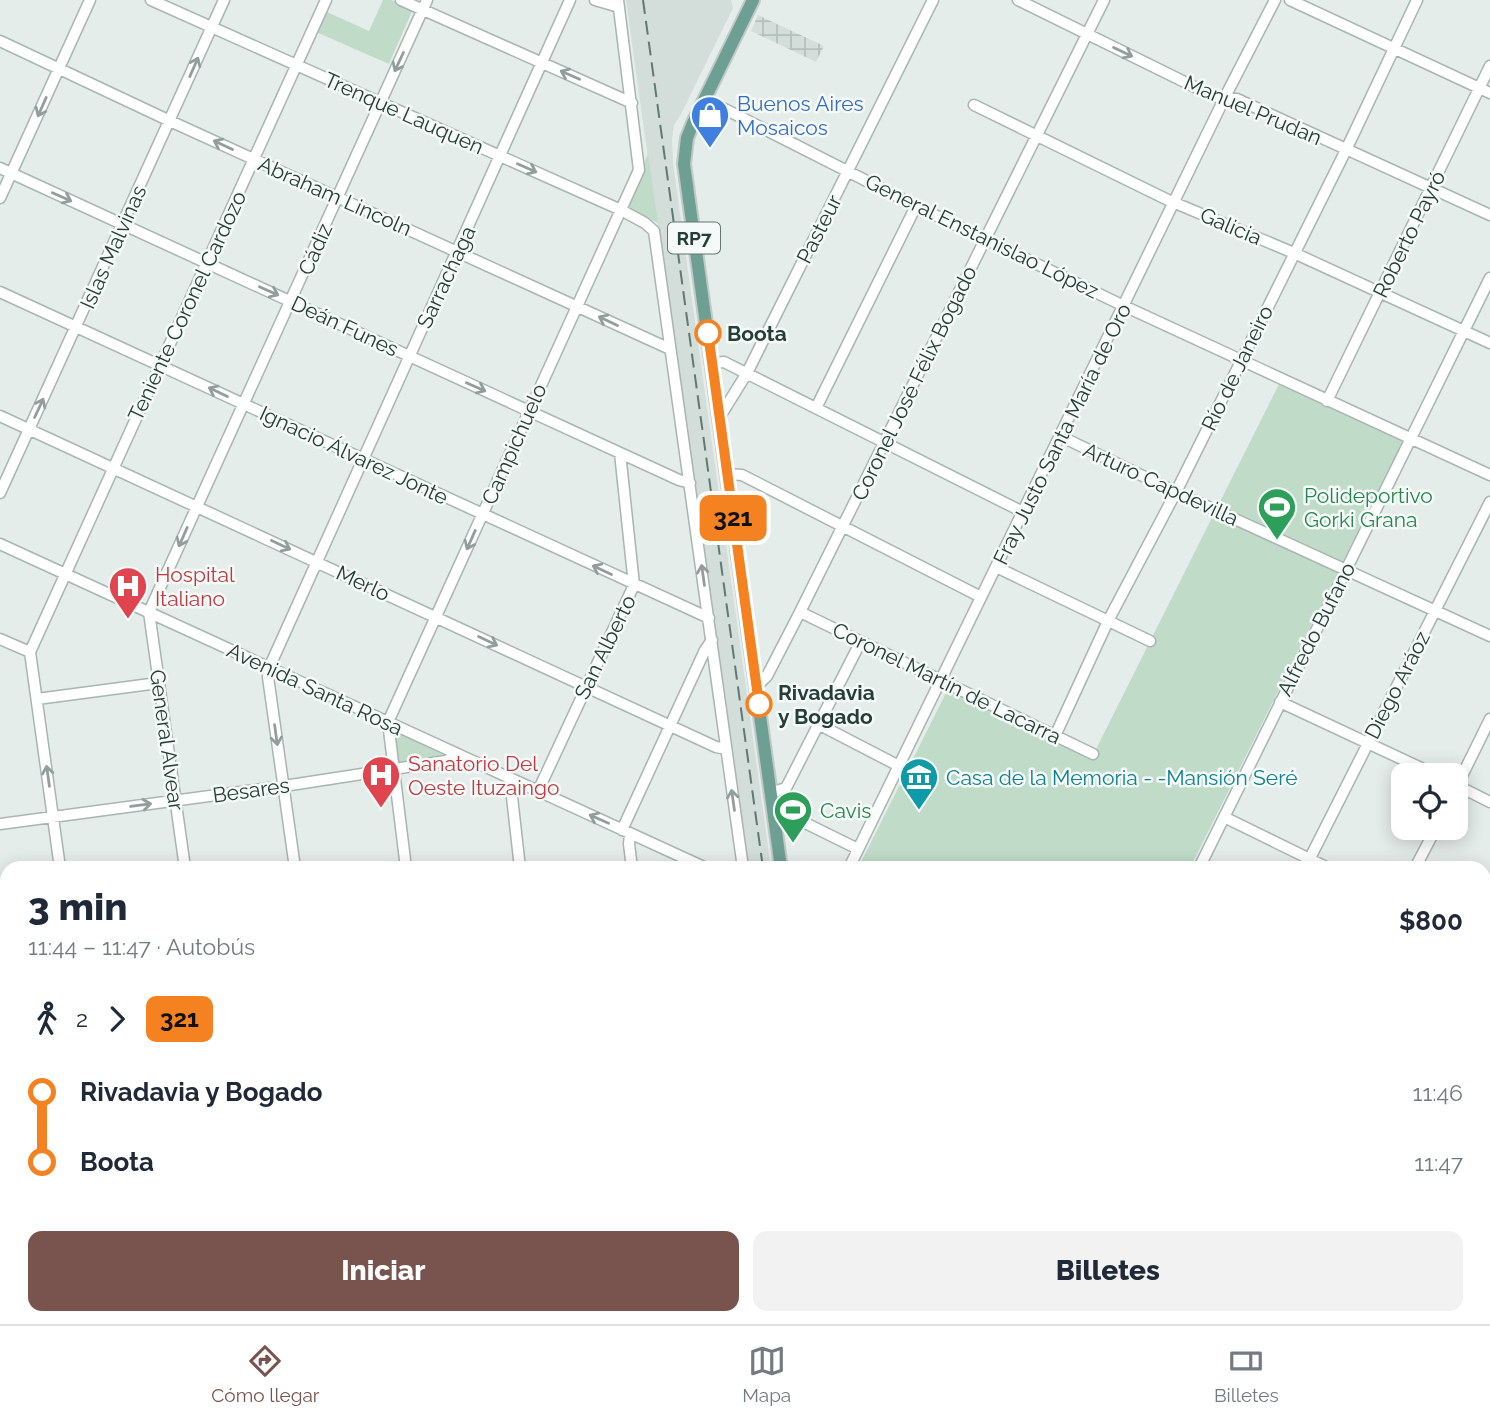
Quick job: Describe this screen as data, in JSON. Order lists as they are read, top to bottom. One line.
{"streets":{"main road":["RP7"],"street":["Manuel Prudan","Trenque Lauquen","Abraham Lincoln","Galicia","Pasteur","Roberto Payró","General Enstanislao López","Islas Malvinas","Cádiz","Sarrachaga","Teniente Coronel Cardozo","Deán Funes","Río de Janeiro","Coronel José Félix Bogado","Fray Justo Santa María de Oro","Campichuelo","Ignacio Álvarez Jonte","Arturo Capdevilla","Merlo","Alfredo Bufano","San Alberto","Coronel Martín de Lacarra","Diego Aráoz","Avenida Santa Rosa","General Alvear","Besares"]},"crossings":[["Manuel Prudan","Roberto Payró"],["Manuel Prudan","Río de Janeiro"],["Manuel Prudan","Coronel José Félix Bogado"],["Manuel Prudan","Fray Justo Santa María de Oro"],["Trenque Lauquen","Abraham Lincoln"],["Trenque Lauquen","Islas Malvinas"],["Trenque Lauquen","Cádiz"],["Trenque Lauquen","Sarrachaga"],["Trenque Lauquen","Teniente Coronel Cardozo"],["Trenque Lauquen","Campichuelo"],["Abraham Lincoln","Islas Malvinas"],["Abraham Lincoln","Cádiz"],["Abraham Lincoln","Sarrachaga"],["Abraham Lincoln","Teniente Coronel Cardozo"],["Abraham Lincoln","Campichuelo"],["Galicia","Roberto Payró"],["Galicia","Río de Janeiro"],["Galicia","Coronel José Félix Bogado"],["Galicia","Fray Justo Santa María de Oro"],["Galicia","Alfredo Bufano"],["Pasteur","General Enstanislao López"],["Pasteur","RP7"],["Roberto Payró","General Enstanislao López"],["General Enstanislao López","RP7"],["General Enstanislao López","Río de Janeiro"],["General Enstanislao López","Coronel José Félix Bogado"],["General Enstanislao López","Fray Justo Santa María de Oro"],["General Enstanislao López","Alfredo Bufano"],["RP7","Coronel José Félix Bogado"],["Islas Malvinas","Deán Funes"],["Islas Malvinas","Ignacio Álvarez Jonte"],["Islas Malvinas","Merlo"],["Cádiz","Deán Funes"],["Cádiz","Ignacio Álvarez Jonte"],["Cádiz","Merlo"],["Cádiz","Avenida Santa Rosa"],["Cádiz","General Alvear"],["Sarrachaga","Deán Funes"],["Sarrachaga","Ignacio Álvarez Jonte"],["Sarrachaga","Merlo"],["Sarrachaga","Avenida Santa Rosa"],["Teniente Coronel Cardozo","Deán Funes"],["Teniente Coronel Cardozo","Ignacio Álvarez Jonte"],["Teniente Coronel Cardozo","Merlo"],["Teniente Coronel Cardozo","Avenida Santa Rosa"],["Deán Funes","Campichuelo"],["Deán Funes","San Alberto"],["Río de Janeiro","Arturo Capdevilla"],["Río de Janeiro","Coronel Martín de Lacarra"],["Coronel José Félix Bogado","Coronel Martín de Lacarra"],["Fray Justo Santa María de Oro","Arturo Capdevilla"],["Fray Justo Santa María de Oro","Coronel Martín de Lacarra"],["Campichuelo","Ignacio Álvarez Jonte"],["Campichuelo","Merlo"],["Campichuelo","Avenida Santa Rosa"],["Ignacio Álvarez Jonte","San Alberto"],["Arturo Capdevilla","Alfredo Bufano"],["Arturo Capdevilla","Diego Aráoz"],["Merlo","San Alberto"],["San Alberto","Avenida Santa Rosa"],["Avenida Santa Rosa","General Alvear"],["Avenida Santa Rosa","Besares"],["General Alvear","Besares"]],"one_way":["Islas Malvinas","Deán Funes","Merlo"],"places":{"shop":["Buenos Aires Mosaicos"],"other":["Boota","Rivadavia y Bogado"],"sports":["Polideportivo Gorki Grana","Cavis"],"hospital":["Hospital Italiano","Sanatorio Del Oeste Ituzaingo"],"museum":["Casa de la Memoria - -Mansión Seré"]},"lines":["bus line 321"],"page":{"on_map":"321","heading":["3 min","11:44 – 11:47 · Autobús","$800"],"legs":["2","321"],"list":[{"name":"Rivadavia y Bogado","value":"11:46"},{"name":"Boota","value":"11:47"}],"buttons":["Iniciar","Billetes"],"tabs":["Cómo llegar","Mapa","Billetes"]}}
